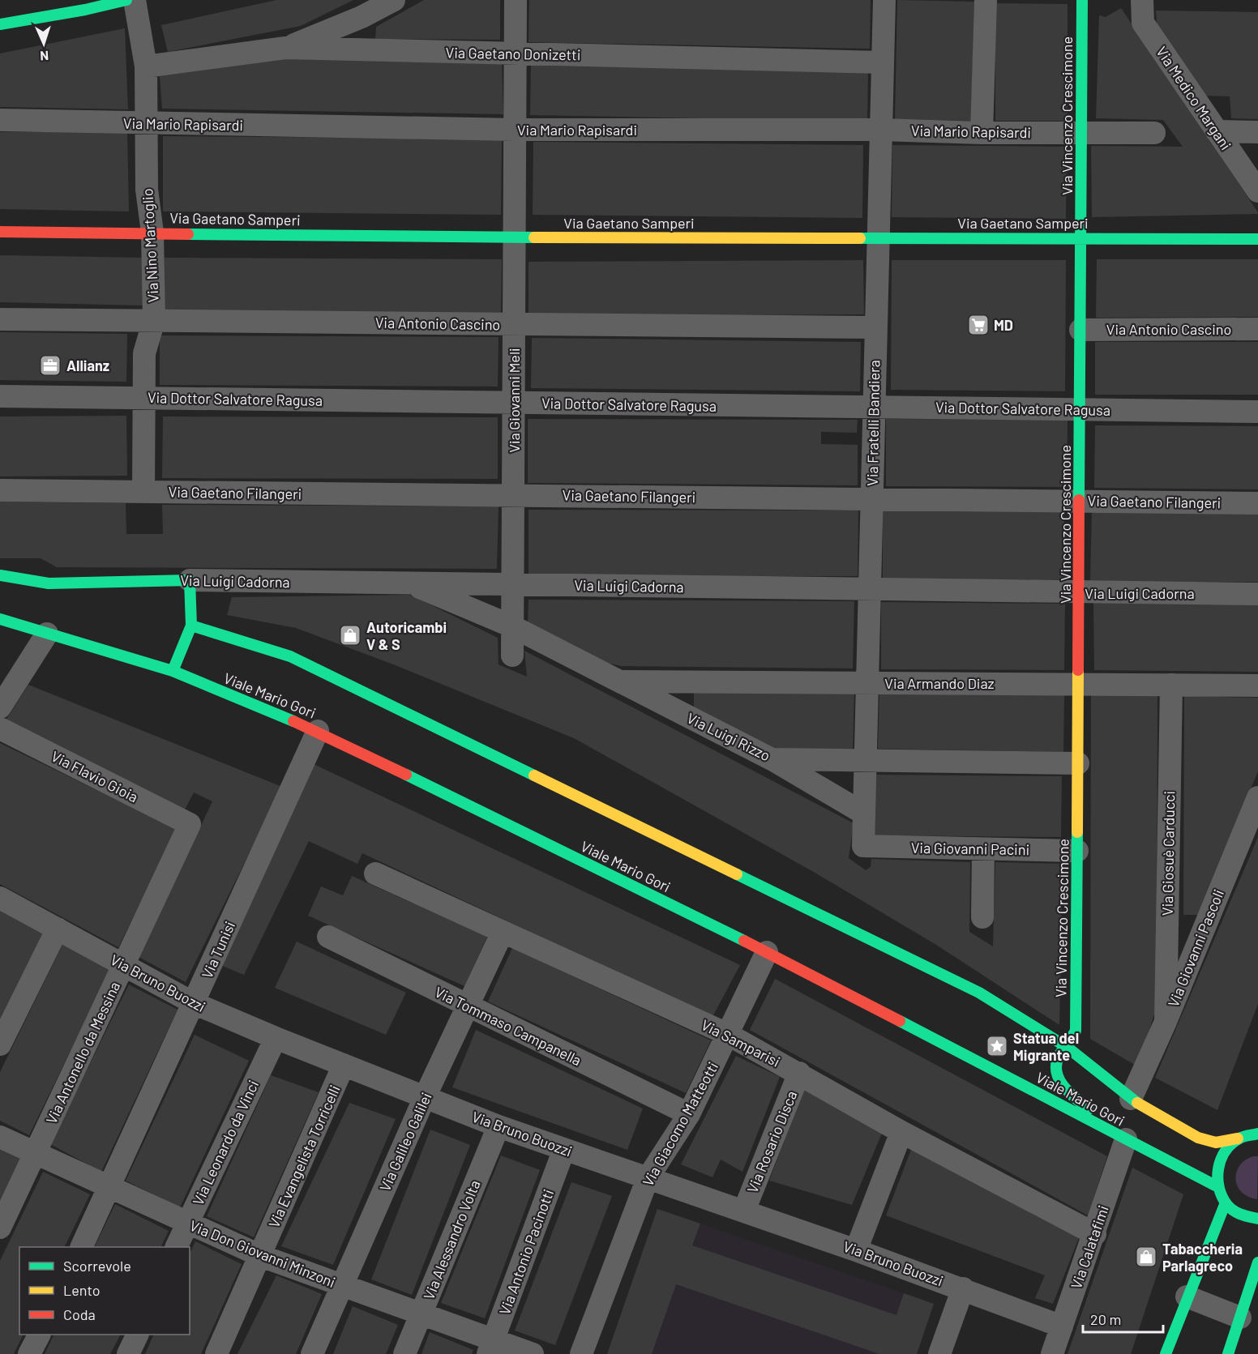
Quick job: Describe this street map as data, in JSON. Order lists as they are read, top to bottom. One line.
{"streets":{"street":["Via Gaetano Donizetti","Via Medico Margani","Via Vincenzo Crescimone","Via Mario Rapisardi","Via Gaetano Samperi","Via Nino Martoglio","Via Antonio Cascino","Via Dottor Salvatore Ragusa","Via Giovanni Meli","Via Fratelli Bandiera","Via Gaetano Filangeri","Via Luigi Cadorna","Via Armando Diaz","Viale Mario Gori","Via Luigi Rizzo","Via Flavio Gioia","Via Giovanni Pacini","Via Giosuè Carducci","Via Giovanni Pascoli","Via Tunisi","Via Bruno Buozzi","Via Tommaso Campanella","Via Samparisi","Via Antonello da Messina","Via Giacomo Matteotti","Via Galileo Galilei","Via Rosario Disca","Via Leonardo da Vinci","Via Evangelista Torricelli","Via Alessandro Volta","Via Calatafimi","Via Antonio Pacinotti","Via Don Giovanni Minzoni"]},"crossings":[["Via Gaetano Donizetti","Via Nino Martoglio"],["Via Gaetano Donizetti","Via Giovanni Meli"],["Via Gaetano Donizetti","Via Fratelli Bandiera"],["Via Vincenzo Crescimone","Via Mario Rapisardi"],["Via Vincenzo Crescimone","Via Gaetano Samperi"],["Via Vincenzo Crescimone","Via Antonio Cascino"],["Via Vincenzo Crescimone","Via Dottor Salvatore Ragusa"],["Via Vincenzo Crescimone","Via Gaetano Filangeri"],["Via Vincenzo Crescimone","Via Luigi Cadorna"],["Via Vincenzo Crescimone","Via Armando Diaz"],["Via Vincenzo Crescimone","Viale Mario Gori"],["Via Vincenzo Crescimone","Via Luigi Rizzo"],["Via Vincenzo Crescimone","Via Giovanni Pacini"],["Via Vincenzo Crescimone","Via Calatafimi"],["Via Mario Rapisardi","Via Nino Martoglio"],["Via Mario Rapisardi","Via Giovanni Meli"],["Via Mario Rapisardi","Via Fratelli Bandiera"],["Via Gaetano Samperi","Via Nino Martoglio"],["Via Gaetano Samperi","Via Giovanni Meli"],["Via Gaetano Samperi","Via Fratelli Bandiera"],["Via Nino Martoglio","Via Antonio Cascino"],["Via Nino Martoglio","Via Dottor Salvatore Ragusa"],["Via Nino Martoglio","Via Gaetano Filangeri"],["Via Antonio Cascino","Via Giovanni Meli"],["Via Antonio Cascino","Via Fratelli Bandiera"],["Via Dottor Salvatore Ragusa","Via Giovanni Meli"],["Via Dottor Salvatore Ragusa","Via Fratelli Bandiera"],["Via Giovanni Meli","Via Gaetano Filangeri"],["Via Giovanni Meli","Via Luigi Cadorna"],["Via Giovanni Meli","Via Luigi Rizzo"],["Via Fratelli Bandiera","Via Gaetano Filangeri"],["Via Fratelli Bandiera","Via Luigi Cadorna"],["Via Fratelli Bandiera","Via Armando Diaz"],["Via Fratelli Bandiera","Via Luigi Rizzo"],["Via Fratelli Bandiera","Via Giovanni Pacini"],["Via Luigi Cadorna","Via Luigi Rizzo"],["Via Armando Diaz","Via Luigi Rizzo"],["Via Armando Diaz","Via Giosuè Carducci"],["Viale Mario Gori","Via Giovanni Pascoli"],["Viale Mario Gori","Via Tunisi"],["Viale Mario Gori","Via Giacomo Matteotti"],["Viale Mario Gori","Via Calatafimi"],["Via Flavio Gioia","Via Antonello da Messina"],["Via Giosuè Carducci","Via Giovanni Pascoli"],["Via Tunisi","Via Bruno Buozzi"],["Via Tunisi","Via Don Giovanni Minzoni"],["Via Bruno Buozzi","Via Antonello da Messina"],["Via Bruno Buozzi","Via Giacomo Matteotti"],["Via Bruno Buozzi","Via Galileo Galilei"],["Via Bruno Buozzi","Via Rosario Disca"],["Via Bruno Buozzi","Via Leonardo da Vinci"],["Via Bruno Buozzi","Via Evangelista Torricelli"],["Via Bruno Buozzi","Via Alessandro Volta"],["Via Bruno Buozzi","Via Calatafimi"],["Via Bruno Buozzi","Via Antonio Pacinotti"],["Via Tommaso Campanella","Via Giacomo Matteotti"],["Via Tommaso Campanella","Via Galileo Galilei"],["Via Samparisi","Via Giacomo Matteotti"],["Via Samparisi","Via Galileo Galilei"],["Via Samparisi","Via Rosario Disca"],["Via Samparisi","Via Calatafimi"],["Via Antonello da Messina","Via Don Giovanni Minzoni"],["Via Galileo Galilei","Via Don Giovanni Minzoni"],["Via Leonardo da Vinci","Via Don Giovanni Minzoni"],["Via Evangelista Torricelli","Via Don Giovanni Minzoni"],["Via Alessandro Volta","Via Don Giovanni Minzoni"],["Via Antonio Pacinotti","Via Don Giovanni Minzoni"]],"places":{"supermarket":["MD"],"office":["Allianz"],"shop":["Autoricambi V & S","Tabaccheria Parlagreco"],"place":["Statua del Migrante"]},"legend":["Scorrevole","Lento","Coda"],"scale_bar":"20 m","north":"bottom"}
